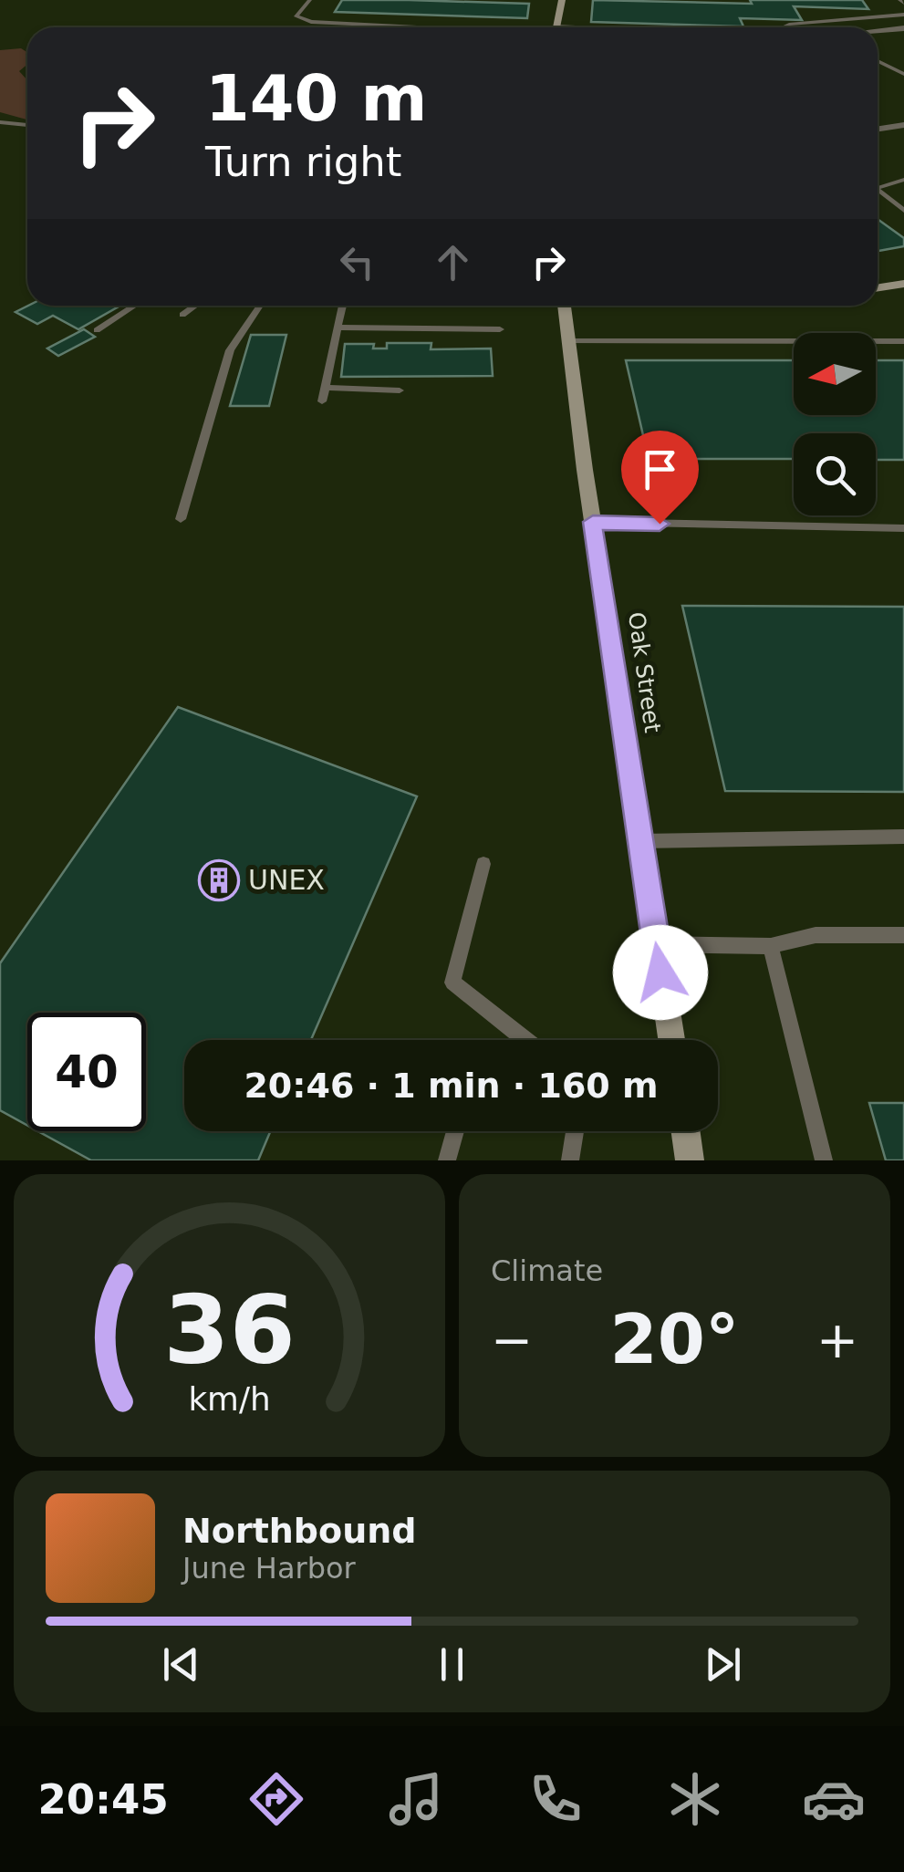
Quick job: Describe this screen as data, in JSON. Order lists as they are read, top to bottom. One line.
{"streets":{"street":["Oak Street"]},"places":{"building":["UNEX"]},"north":"left","page":{"turn":["140 m","Turn right"],"limit":"40","trip":"20:46 · 1 min · 160 m","tile":"Climate","heat":["−","20°","+"],"song":["Northbound","June Harbor"],"tabs":"20:45","gauge":["36","km/h"]}}
